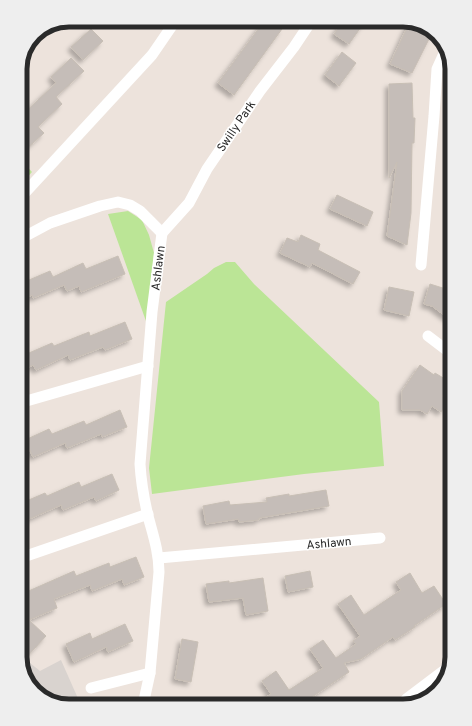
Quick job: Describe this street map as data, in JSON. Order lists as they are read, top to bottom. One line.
{"streets":{"street":["Swilly Park","Ashlawn"]},"crossings":[["Swilly Park","Ashlawn"]]}
